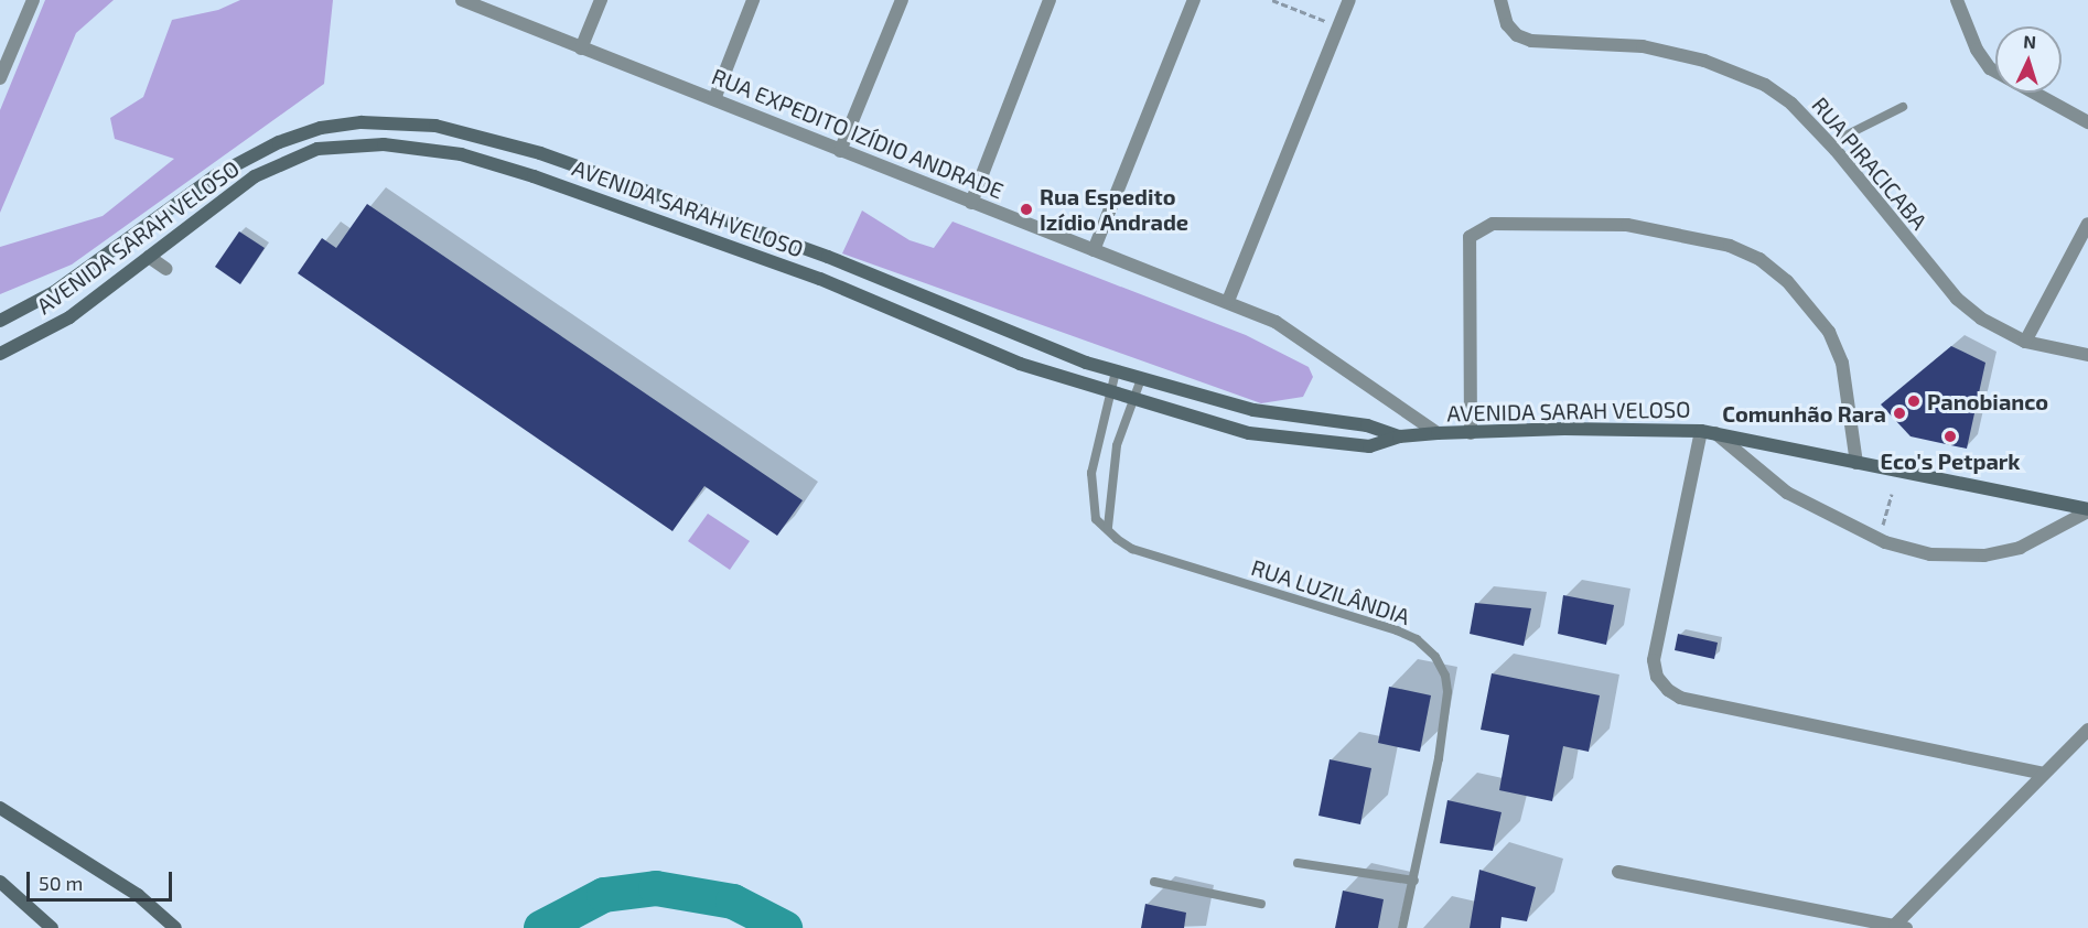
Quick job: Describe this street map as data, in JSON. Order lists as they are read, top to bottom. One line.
{"streets":{"main road":["AVENIDA SARAH VELOSO"],"street":["RUA EXPEDITO IZÍDIO ANDRADE","RUA PIRACICABA"],"lane":["RUA LUZILÂNDIA"]},"crossings":[["RUA EXPEDITO IZÍDIO ANDRADE","AVENIDA SARAH VELOSO"],["AVENIDA SARAH VELOSO","RUA LUZILÂNDIA"]],"places":["Rua Espedito Izídio Andrade","Panobianco","Comunhão Rara","Eco's Petpark"],"scale_bar":"50 m","north":"top"}
